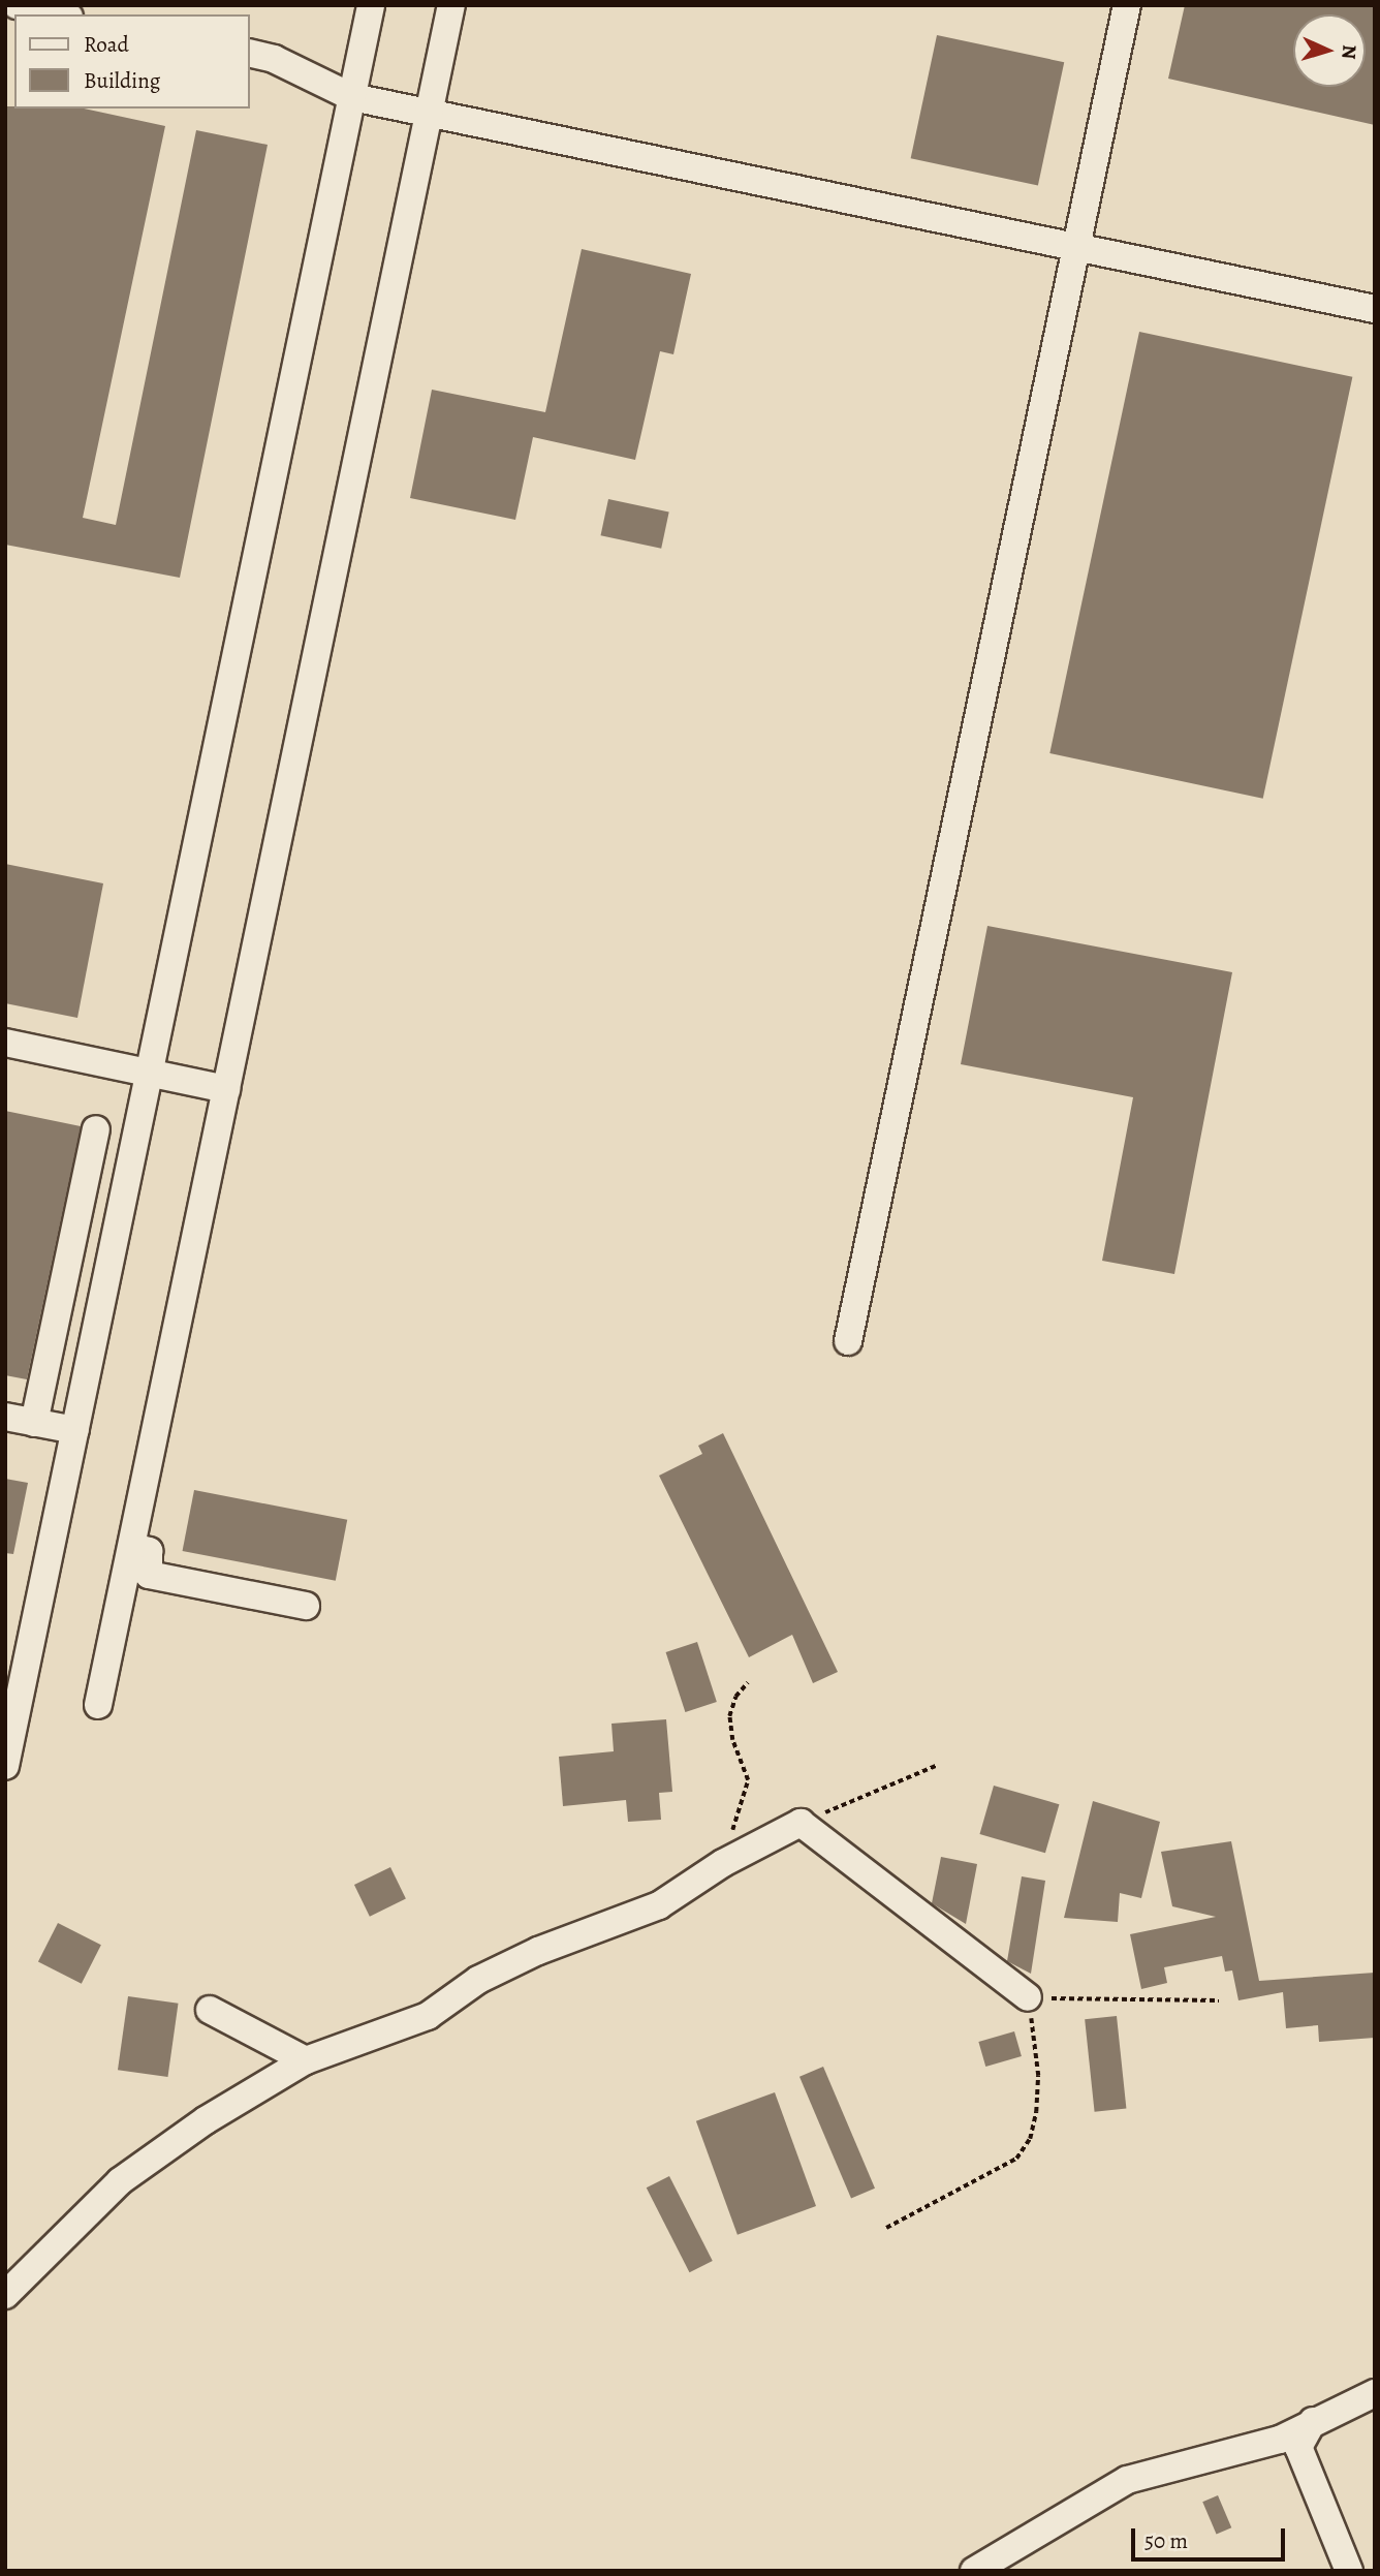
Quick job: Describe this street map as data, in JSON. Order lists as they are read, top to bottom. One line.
{"legend":["Road","Building"],"scale_bar":"50 m","north":"right"}
